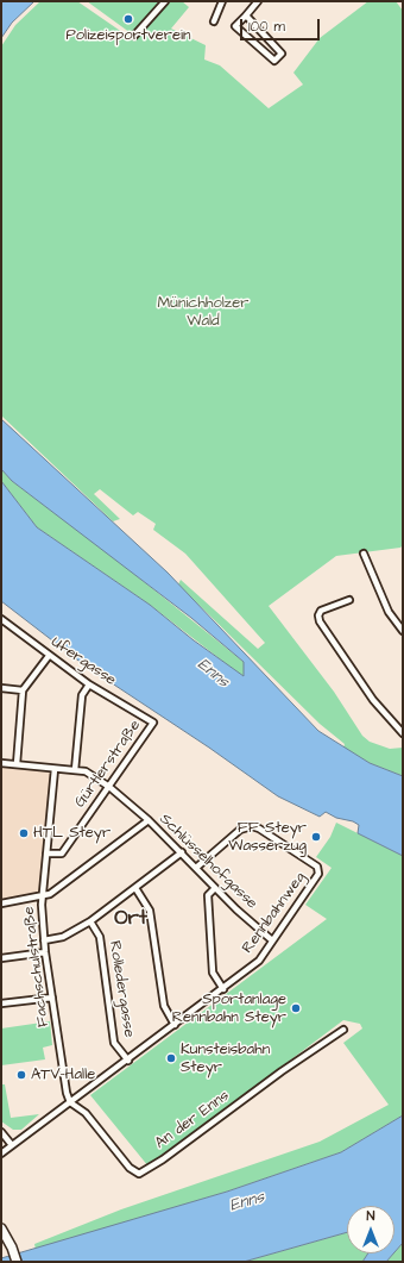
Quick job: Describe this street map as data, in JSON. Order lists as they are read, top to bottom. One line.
{"streets":{"street":["Ufergasse","Gürtlerstraße","Schlüsselhofgasse","Rennbahnweg","Fachschulstraße","Rolledergasse","An der Enns"]},"crossings":[["Ufergasse","Gürtlerstraße"],["Gürtlerstraße","Fachschulstraße"],["Schlüsselhofgasse","Rennbahnweg"],["Schlüsselhofgasse","Fachschulstraße"],["Rennbahnweg","Fachschulstraße"],["Rennbahnweg","Rolledergasse"],["Rennbahnweg","An der Enns"],["Fachschulstraße","An der Enns"]],"districts":["Ort"],"water":["Enns"],"parks":["Münichholzer Wald"],"places":["Polizeisportverein","HTL Steyr","FF Steyr Wasserzug","Sportanlage Rennbahn Steyr","Kunsteisbahn Steyr","ATV-Halle"],"scale_bar":"100 m","north":"top"}
